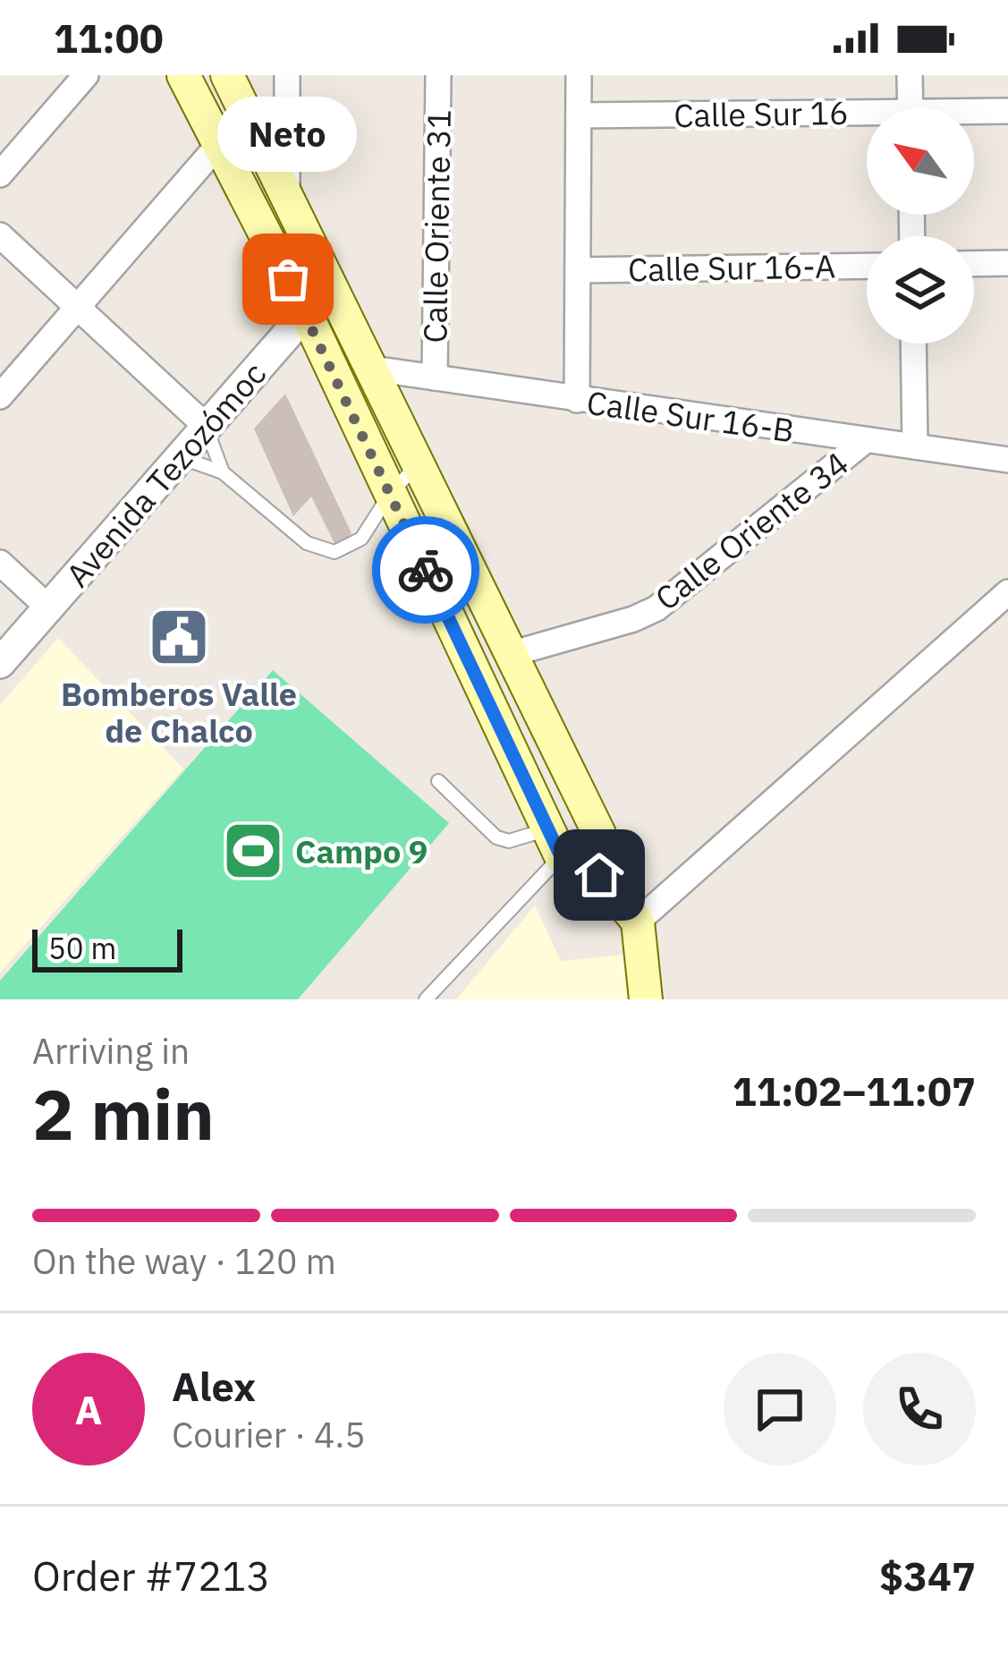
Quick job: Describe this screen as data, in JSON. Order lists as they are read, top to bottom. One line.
{"streets":{"street":["Calle Sur 16","Calle Oriente 31","Calle Sur 16-A","Calle Sur 16-B","Avenida Tezozómoc","Calle Oriente 34"]},"crossings":[["Calle Oriente 31","Calle Sur 16-B"],["Calle Sur 16-B","Calle Oriente 34"]],"places":{"other":["Neto"],"public building":["Bomberos Valle de Chalco"],"sports":["Campo 9"]},"scale_bar":"50 m","north":"top left","page":{"status":"11:00","bubble":"Neto","scale":"50 m","heading":["2 min","Arriving in","11:02–11:07"],"panel":["Alex","Courier · 4.5","Order #7213","$347"],"bar":"On the way · 120 m","round":"A"}}
